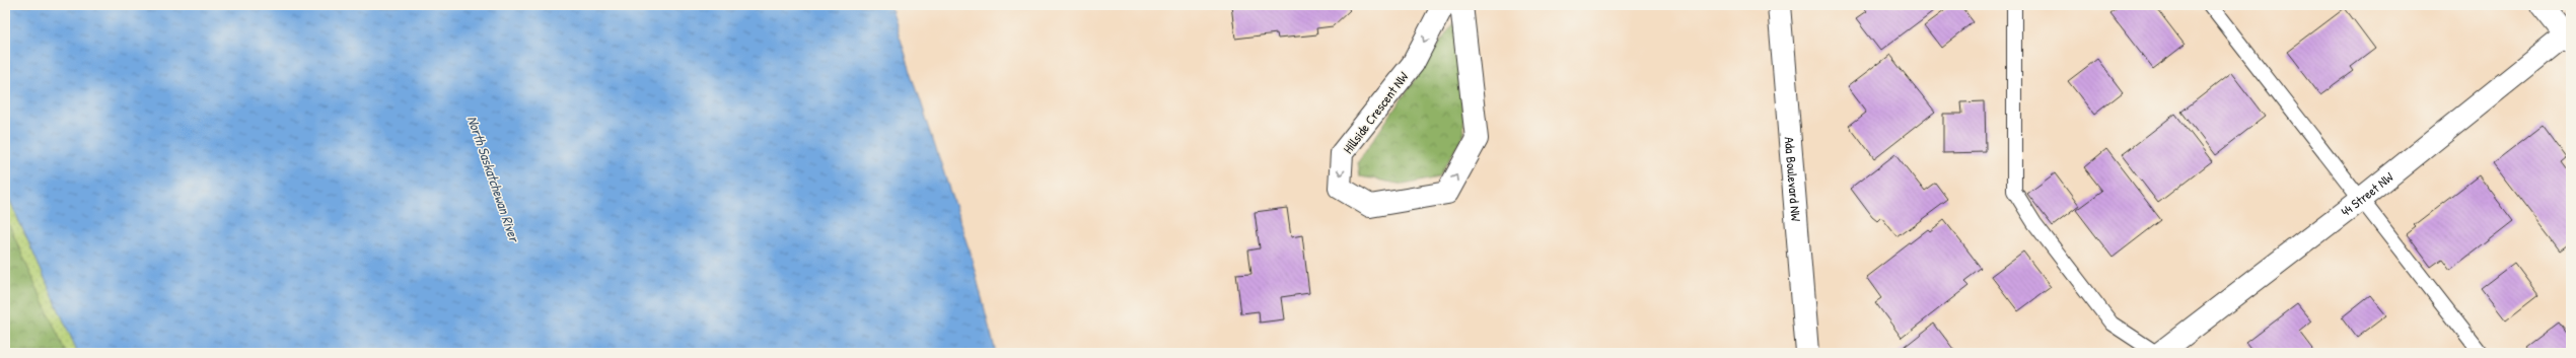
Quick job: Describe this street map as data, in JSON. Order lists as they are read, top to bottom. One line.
{"streets":{"street":["Hillside Crescent NW","Ada Boulevard NW","44 Street NW"]},"water":["North Saskatchewan River"]}
